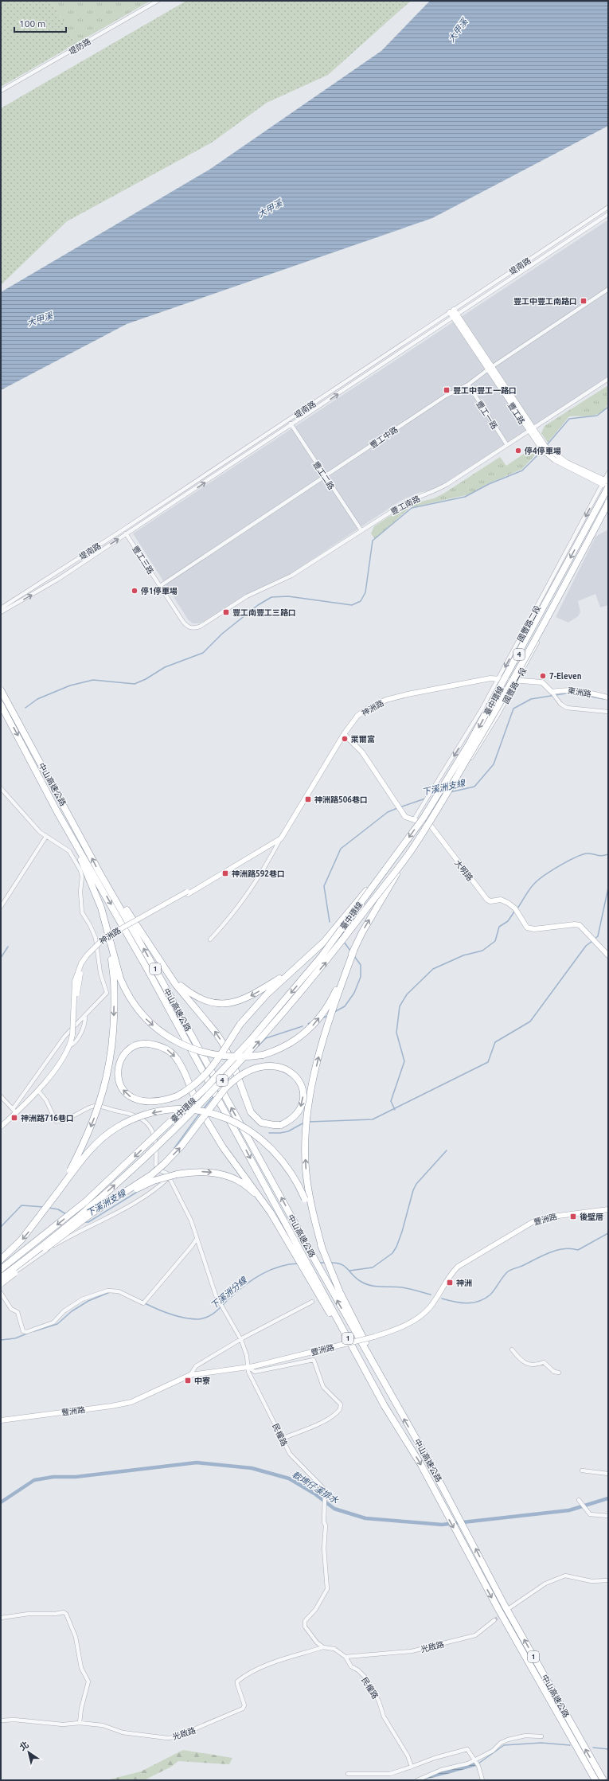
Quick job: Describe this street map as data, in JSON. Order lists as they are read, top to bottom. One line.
{"streets":{"highway":["4","臺中環線","中山高速公路","1"],"street":["堤防路","堤南路","豐工路","豐工一路","豐工中路","豐工二路","豐工南路","豐工三路","國豐路二段","國豐路一段","東洲路","神洲路","大明路","豐洲路","民權路","光啟路"]},"crossings":[["堤南路","豐工路"],["堤南路","豐工二路"],["堤南路","豐工三路"],["豐工路","豐工中路"],["豐工路","豐工南路"],["豐工路","國豐路二段"],["豐工路","臺中環線"],["豐工一路","豐工中路"],["豐工一路","豐工南路"],["豐工中路","豐工二路"],["豐工中路","豐工三路"],["豐工二路","豐工南路"],["豐工南路","豐工三路"],["國豐路二段","臺中環線"],["國豐路二段","神洲路"],["國豐路一段","神洲路"],["國豐路一段","大明路"],["東洲路","神洲路"],["豐洲路","民權路"],["民權路","光啟路"]],"one_way":["國豐路二段"],"water":["大甲溪","下溪洲支線","下溪洲分線","軟埤仔溪排水"],"places":{"transit":["豐工中豐工南路口","豐工中豐工一路口","豐工南豐工三路口","神洲路506巷口","神洲路592巷口","神洲路716巷口","後壁厝","神洲","中寮"],"other":["停4停車場","停1停車場","7-Eleven","萊爾富"]},"scale_bar":"100 m","north":"top left"}
